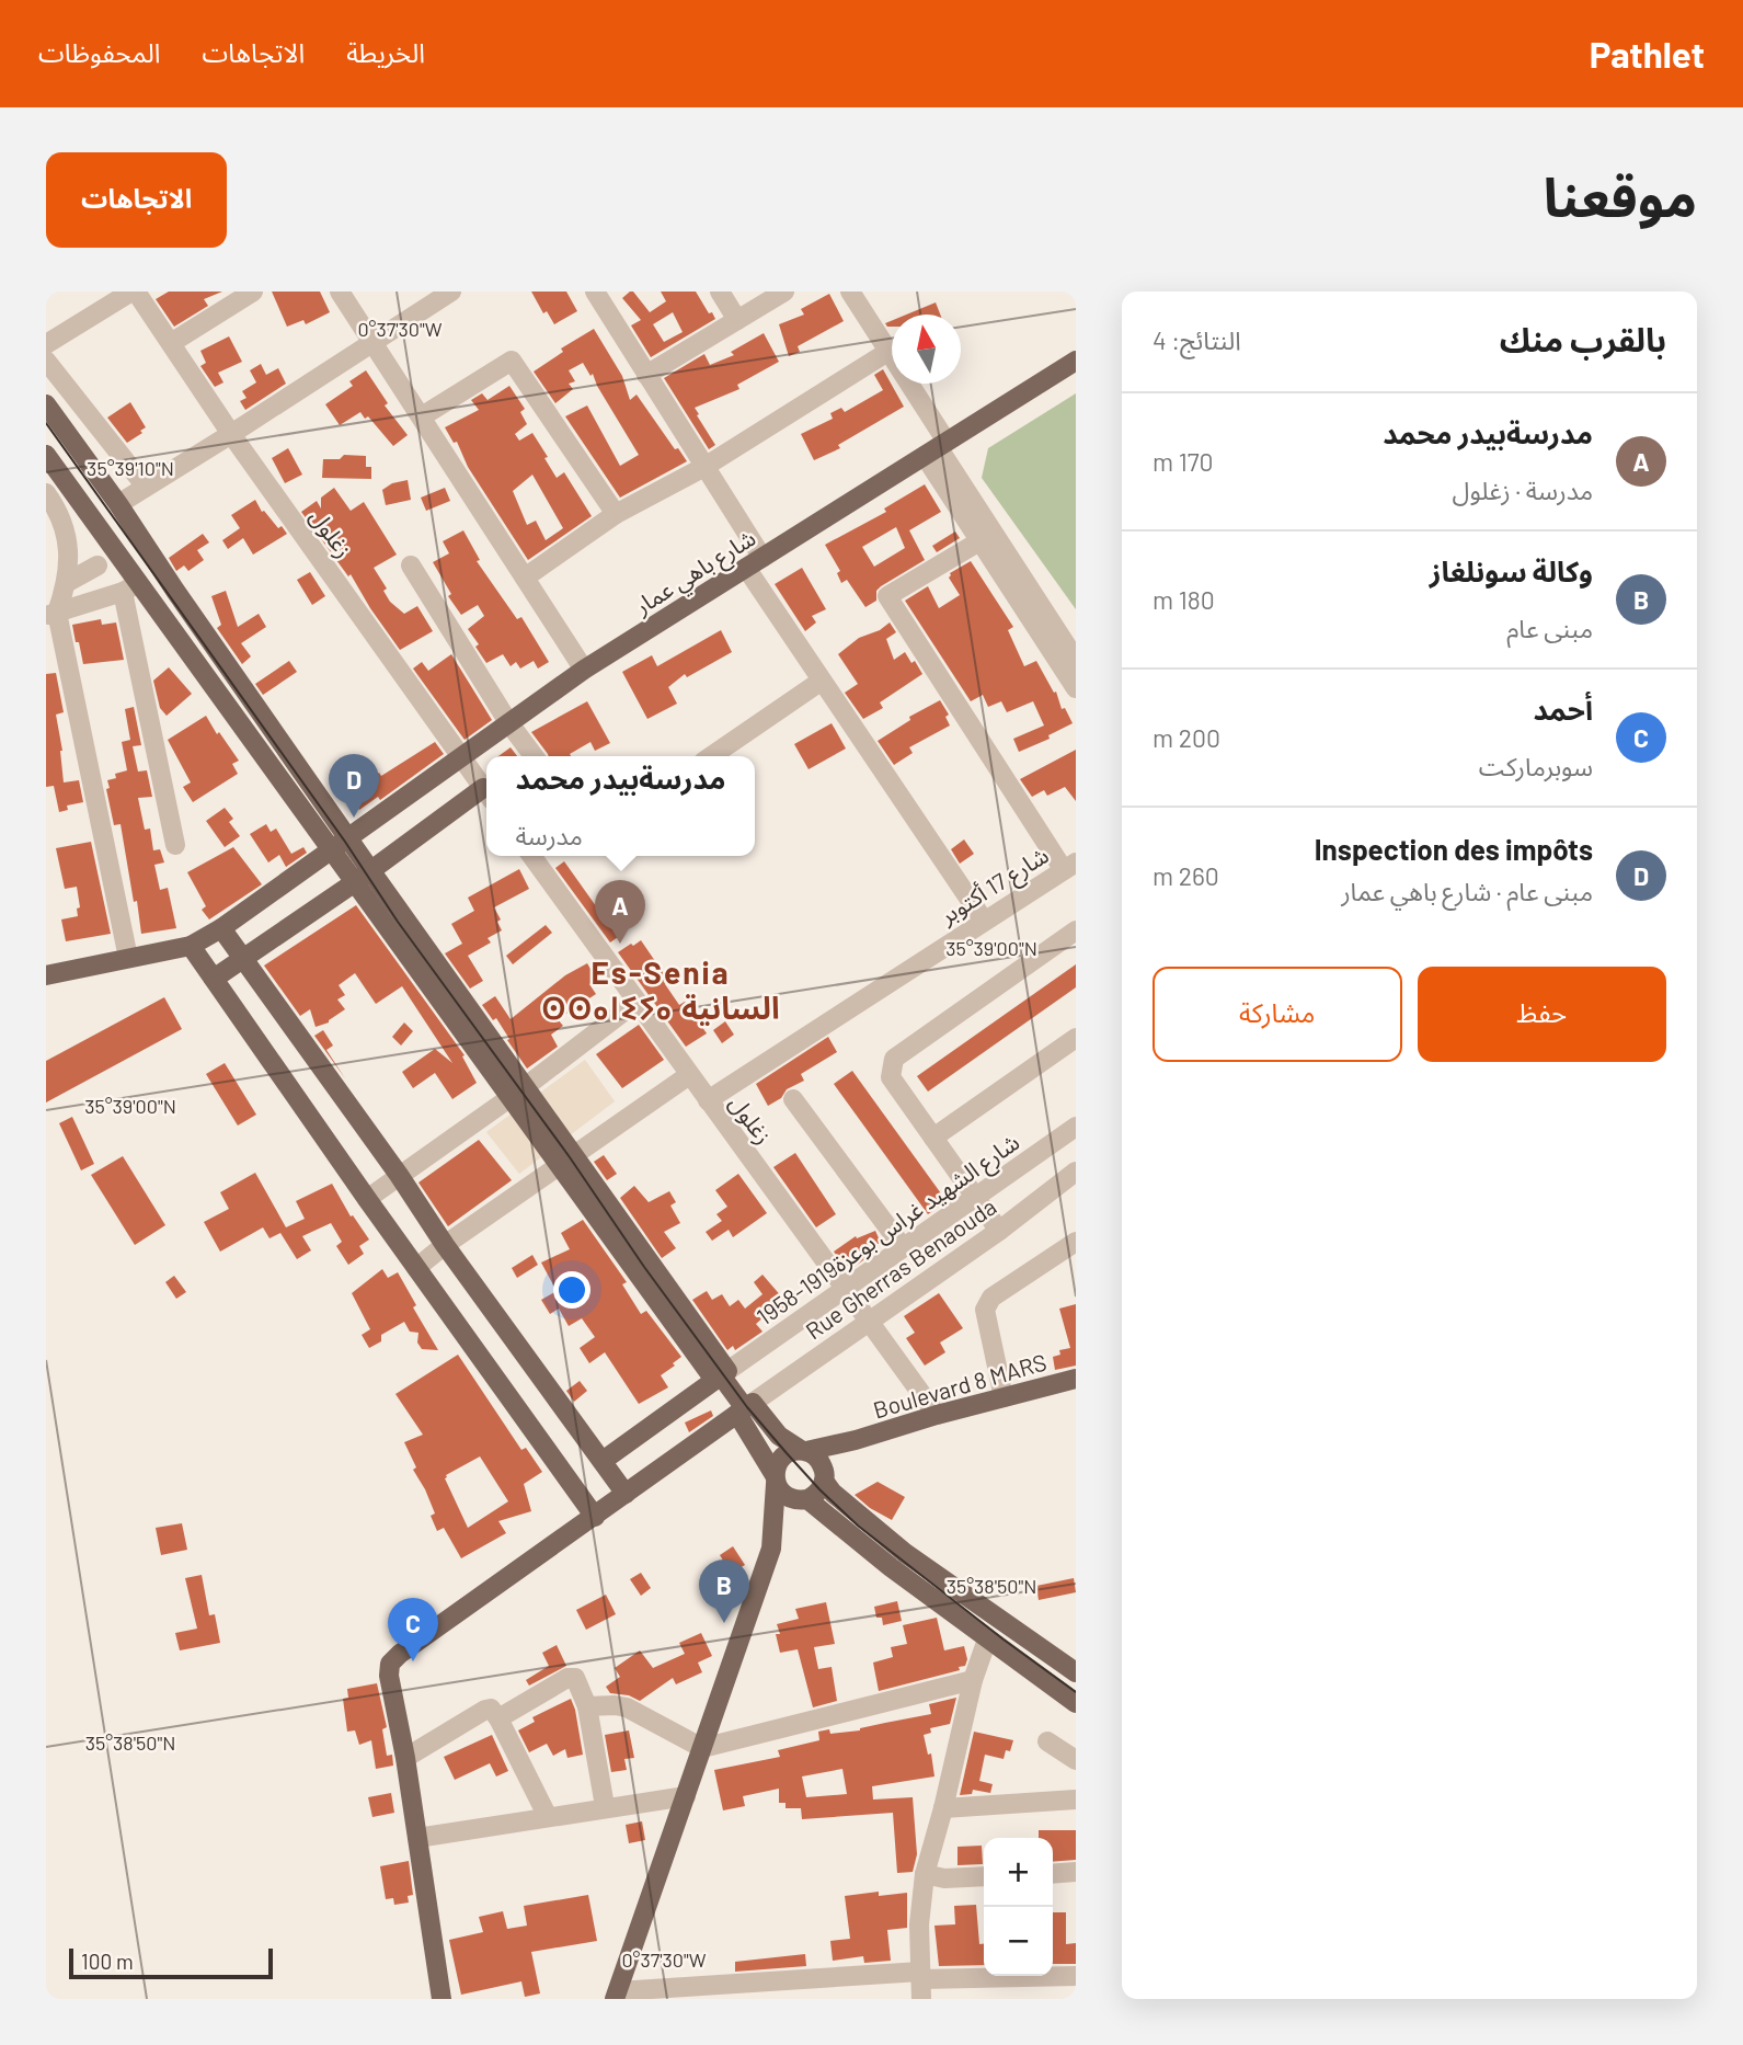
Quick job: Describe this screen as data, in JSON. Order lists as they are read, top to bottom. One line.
{"streets":{"main road":["شارع باهي عمار","Boulevard 8 MARS"],"street":["زغلول","شارع 17 أكتوبر","شارع الشهيد غراس بوعزة1919-1958","Rue Gherras Benaouda"]},"crossings":[["زغلول","شارع باهي عمار"],["زغلول","شارع 17 أكتوبر"],["زغلول","شارع الشهيد غراس بوعزة1919-1958"],["زغلول","Rue Gherras Benaouda"],["زغلول","Boulevard 8 MARS"]],"districts":["Es-Senia ⵙⵙⴰⵏⵉⵢⴰ السانية"],"scale_bar":"100 m","north":"top","page":{"header":"Pathlet","nav":["الخريطة","الاتجاهات","المحفوظات"],"title":"موقعنا","buttons":["الاتجاهات",["حفظ","مشاركة"]],"heading":["بالقرب منك","النتائج: 4"],"list":[{"mark":"A","name":"مدرسةبيدر محمد","note":"مدرسة · زغلول","value":"170 m"},{"mark":"B","name":"وكالة سونلغاز","note":"مبنى عام","value":"180 m"},{"mark":"C","name":"أحمد","note":"سوبرماركت","value":"200 m"},{"mark":"D","name":"Inspection des impôts","note":"مبنى عام · شارع باهي عمار","value":"260 m"}],"pins":["D","A","B","C"],"popup":["مدرسةبيدر محمد","مدرسة"],"map_buttons":["+","−"],"scale":"100 m"},"coordinates":["0°37'30\"W","35°39'10\"N","35°39'00\"N","35°38'50\"N"]}
